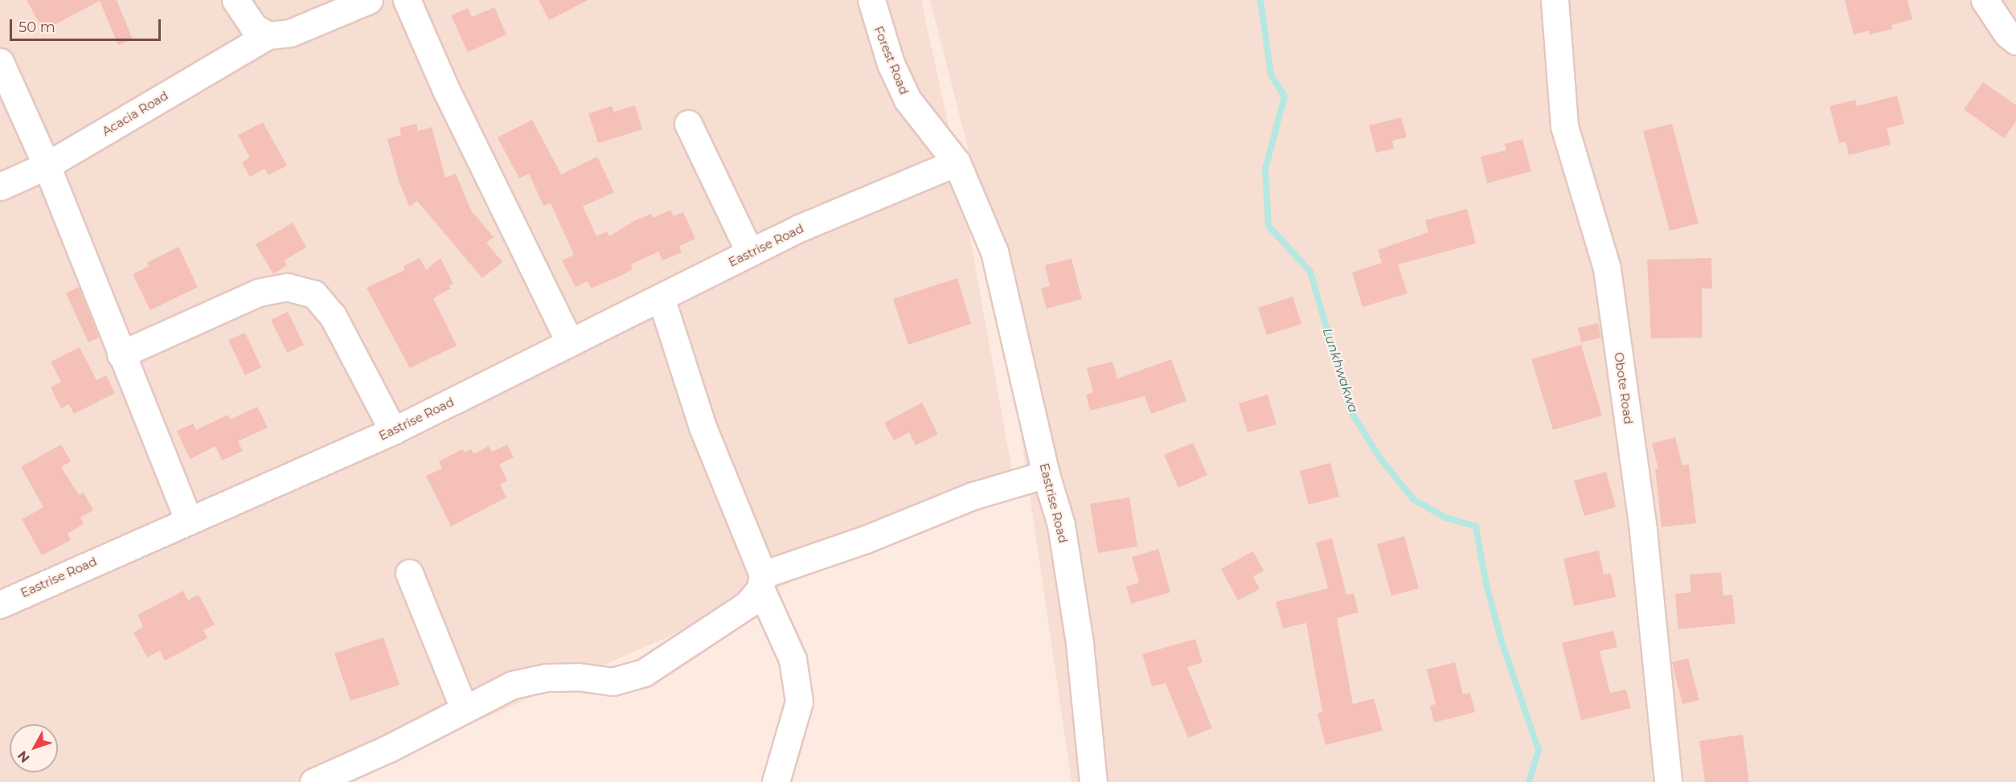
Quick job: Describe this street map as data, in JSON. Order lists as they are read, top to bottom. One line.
{"streets":{"street":["Forest Road","Acacia Road","Eastrise Road","Obote Road"]},"crossings":[["Forest Road","Eastrise Road"]],"water":["Lunkhwakwa"],"scale_bar":"50 m","north":"bottom left"}
